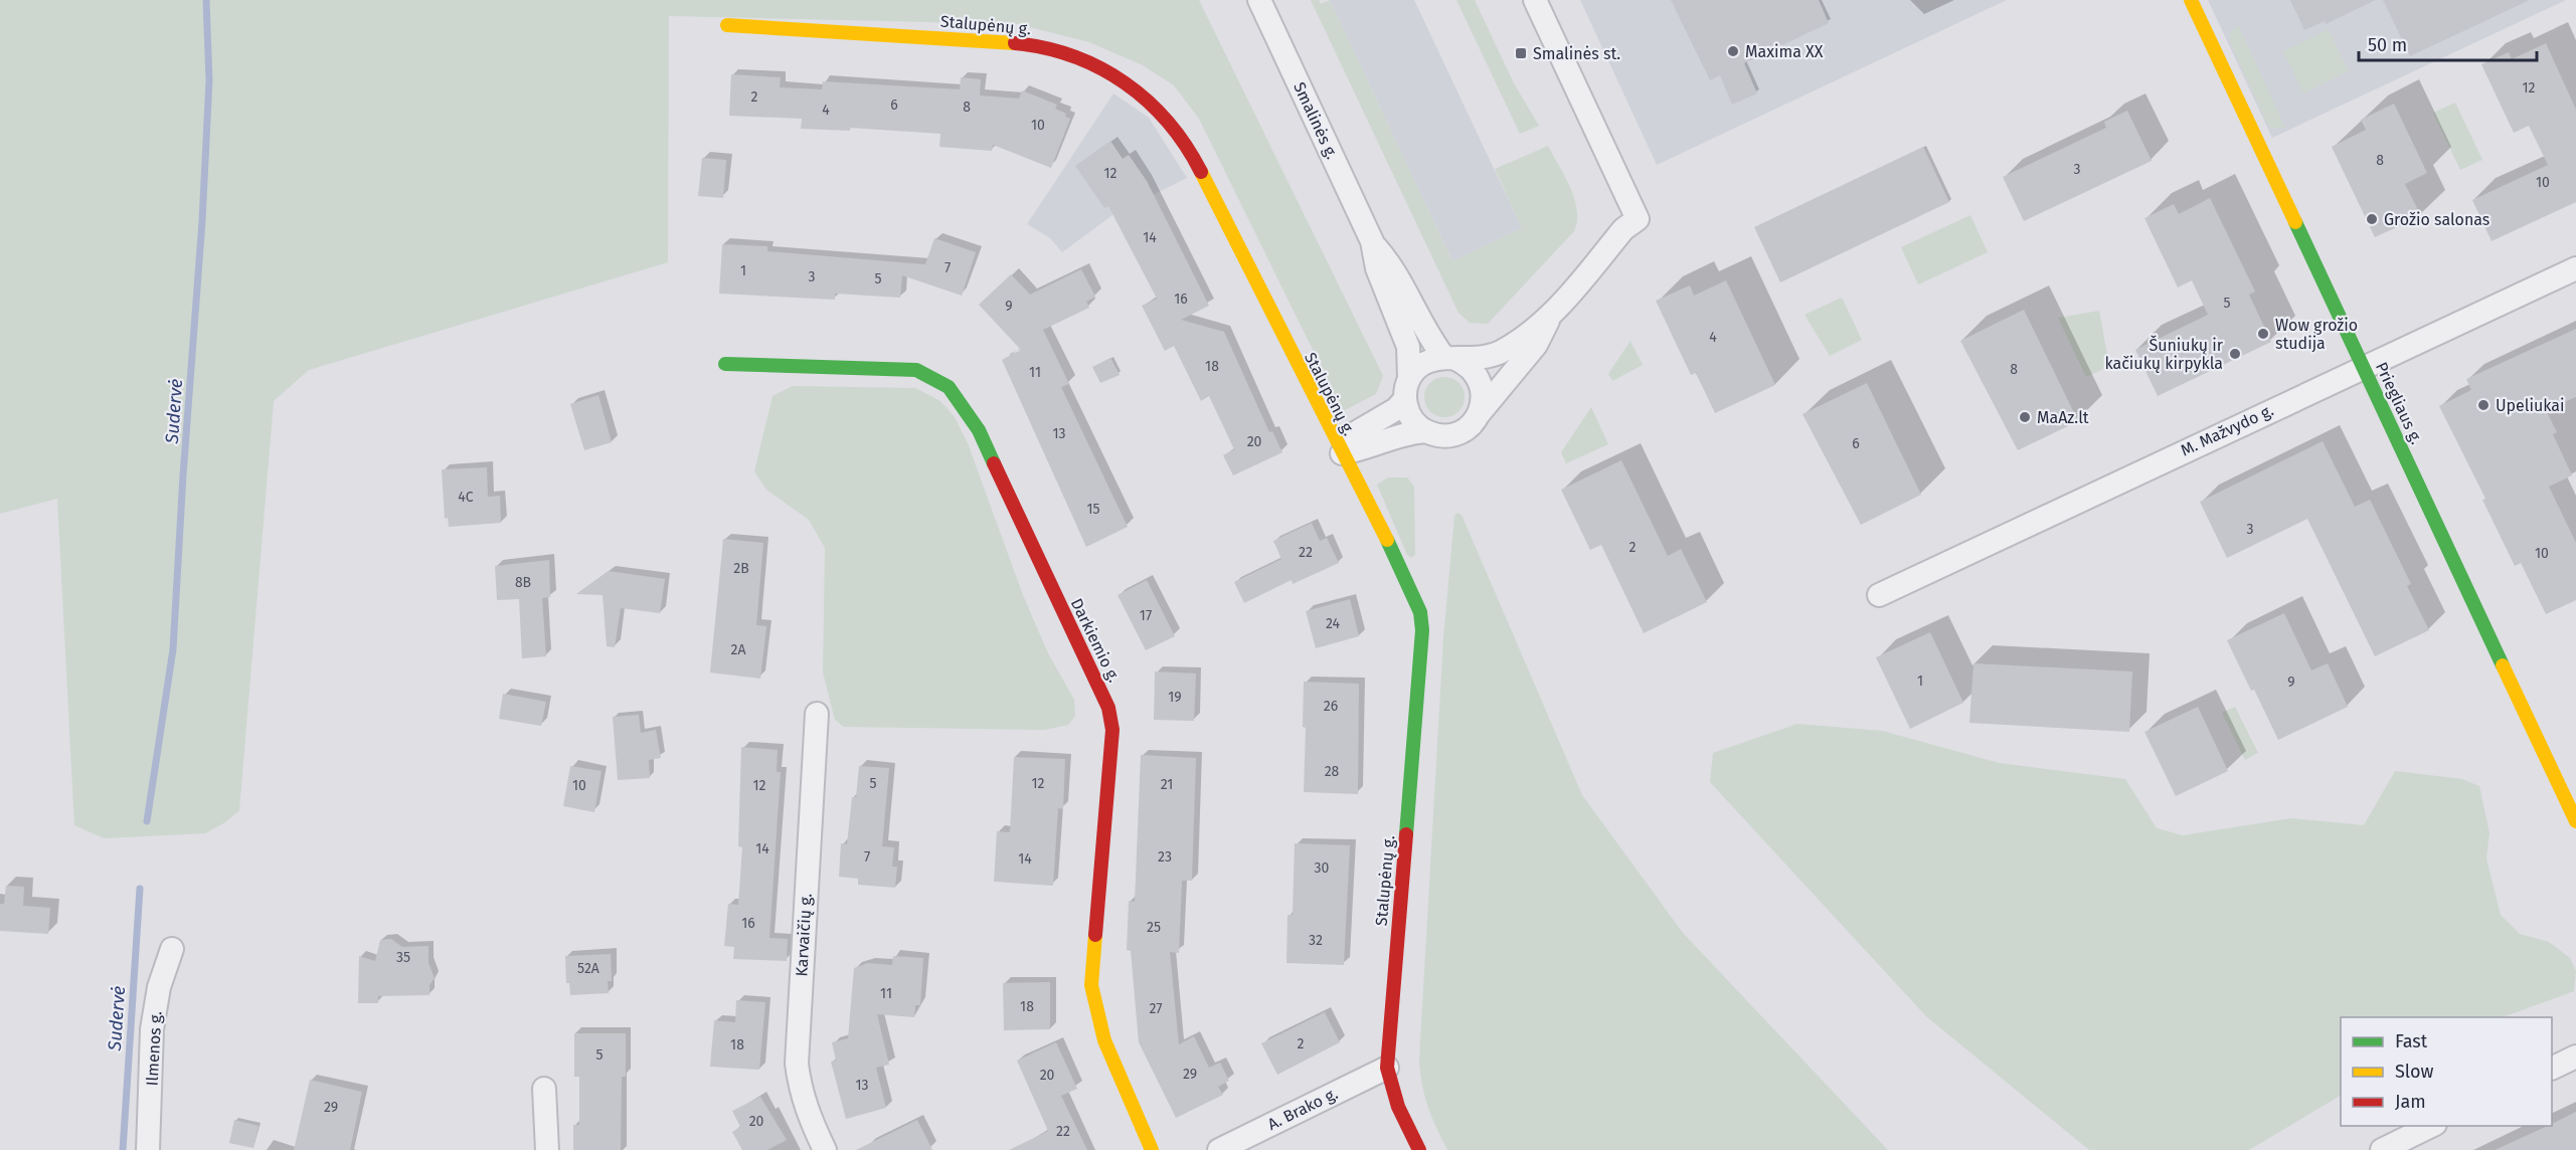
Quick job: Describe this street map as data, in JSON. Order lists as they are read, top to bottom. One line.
{"streets":{"street":["Stalupėnų g.","Smalinės g.","Priegliaus g.","M. Mažvydo g.","Darkiemio g.","Karvaičių g.","Ilmenos g.","A. Brako g."]},"crossings":[["Stalupėnų g.","A. Brako g."],["Priegliaus g.","M. Mažvydo g."]],"water":["Sudervė"],"places":{"other":["Maxima XX","Grožio salonas","Wow grožio studija","Šuniukų ir kačiukų kirpykla","Upeliukai","MaAz.lt"],"transit":["Smalinės st."]},"house_numbers":["12","2","6","8","4","10","8","3","12","10","14","7","1","3","5","16","5","9","4","18","8","11","13","20","6","4C","15","3","2","22","10","2B","8B","17","24","2A","1","9","19","26","28","5","12","21","10","12","14","7","23","14","30","16","25","32","35","52A","11","18","27","2","18","5","29","20","13","29","20","22"],"legend":["Fast","Slow","Jam"],"scale_bar":"50 m"}
